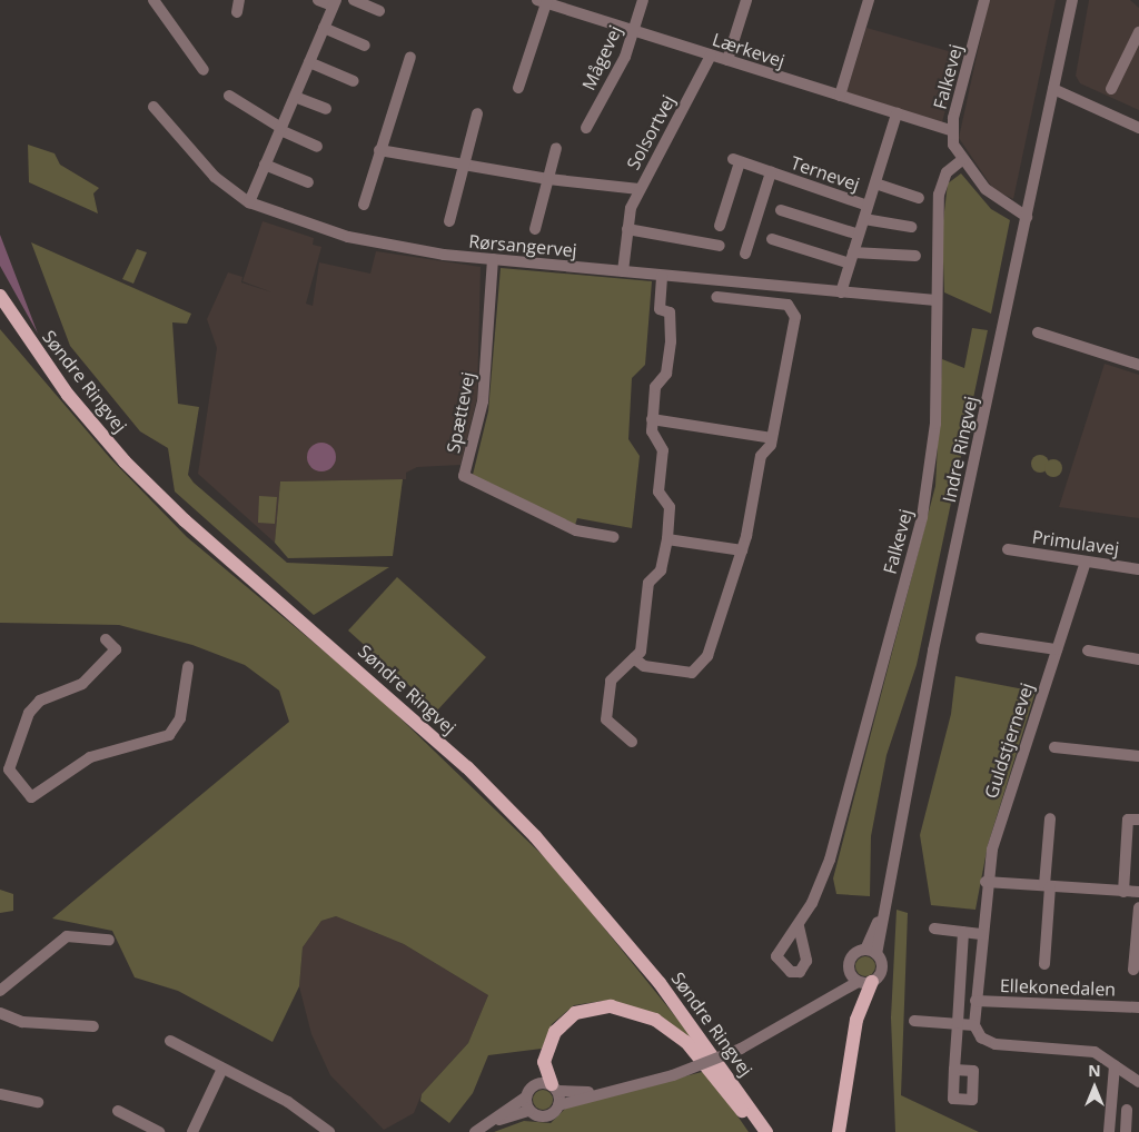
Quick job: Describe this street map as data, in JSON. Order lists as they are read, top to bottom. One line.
{"streets":{"main road":["Søndre Ringvej"],"street":["Lærkevej","Mågevej","Falkevej","Solsortvej","Ternevej","Rørsangervej","Spættevej","Indre Ringvej","Primulavej","Guldstjernevej","Ellekonedalen"]},"crossings":[["Lærkevej","Mågevej"],["Lærkevej","Falkevej"],["Lærkevej","Solsortvej"],["Falkevej","Rørsangervej"],["Falkevej","Indre Ringvej"],["Solsortvej","Rørsangervej"],["Rørsangervej","Spættevej"],["Primulavej","Guldstjernevej"],["Guldstjernevej","Ellekonedalen"]],"north":"top"}
